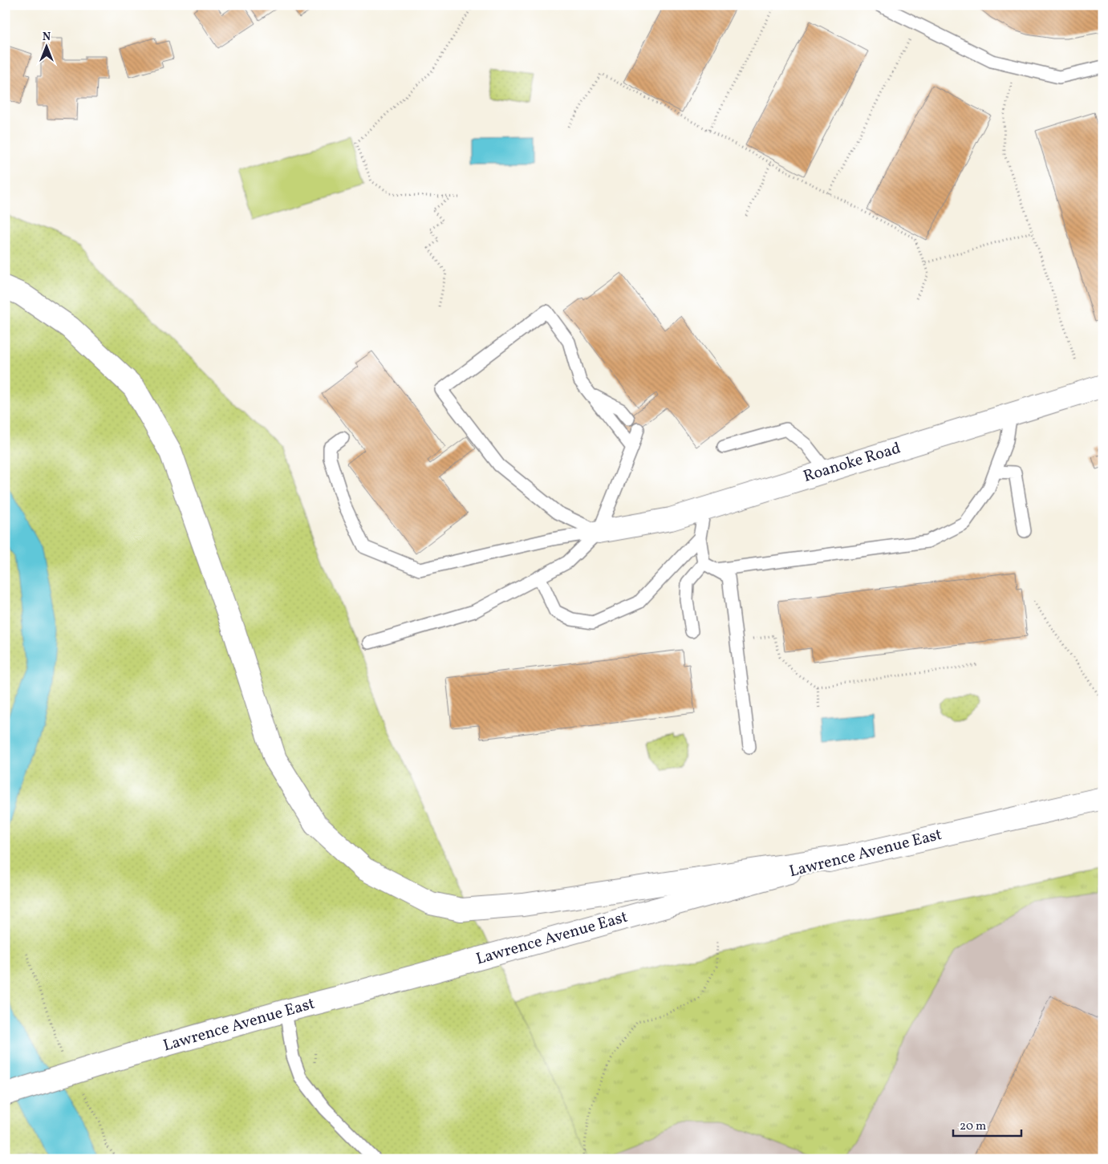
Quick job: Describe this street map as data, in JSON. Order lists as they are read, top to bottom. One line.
{"streets":{"main road":["Roanoke Road","Lawrence Avenue East"]},"scale_bar":"20 m","north":"top"}
